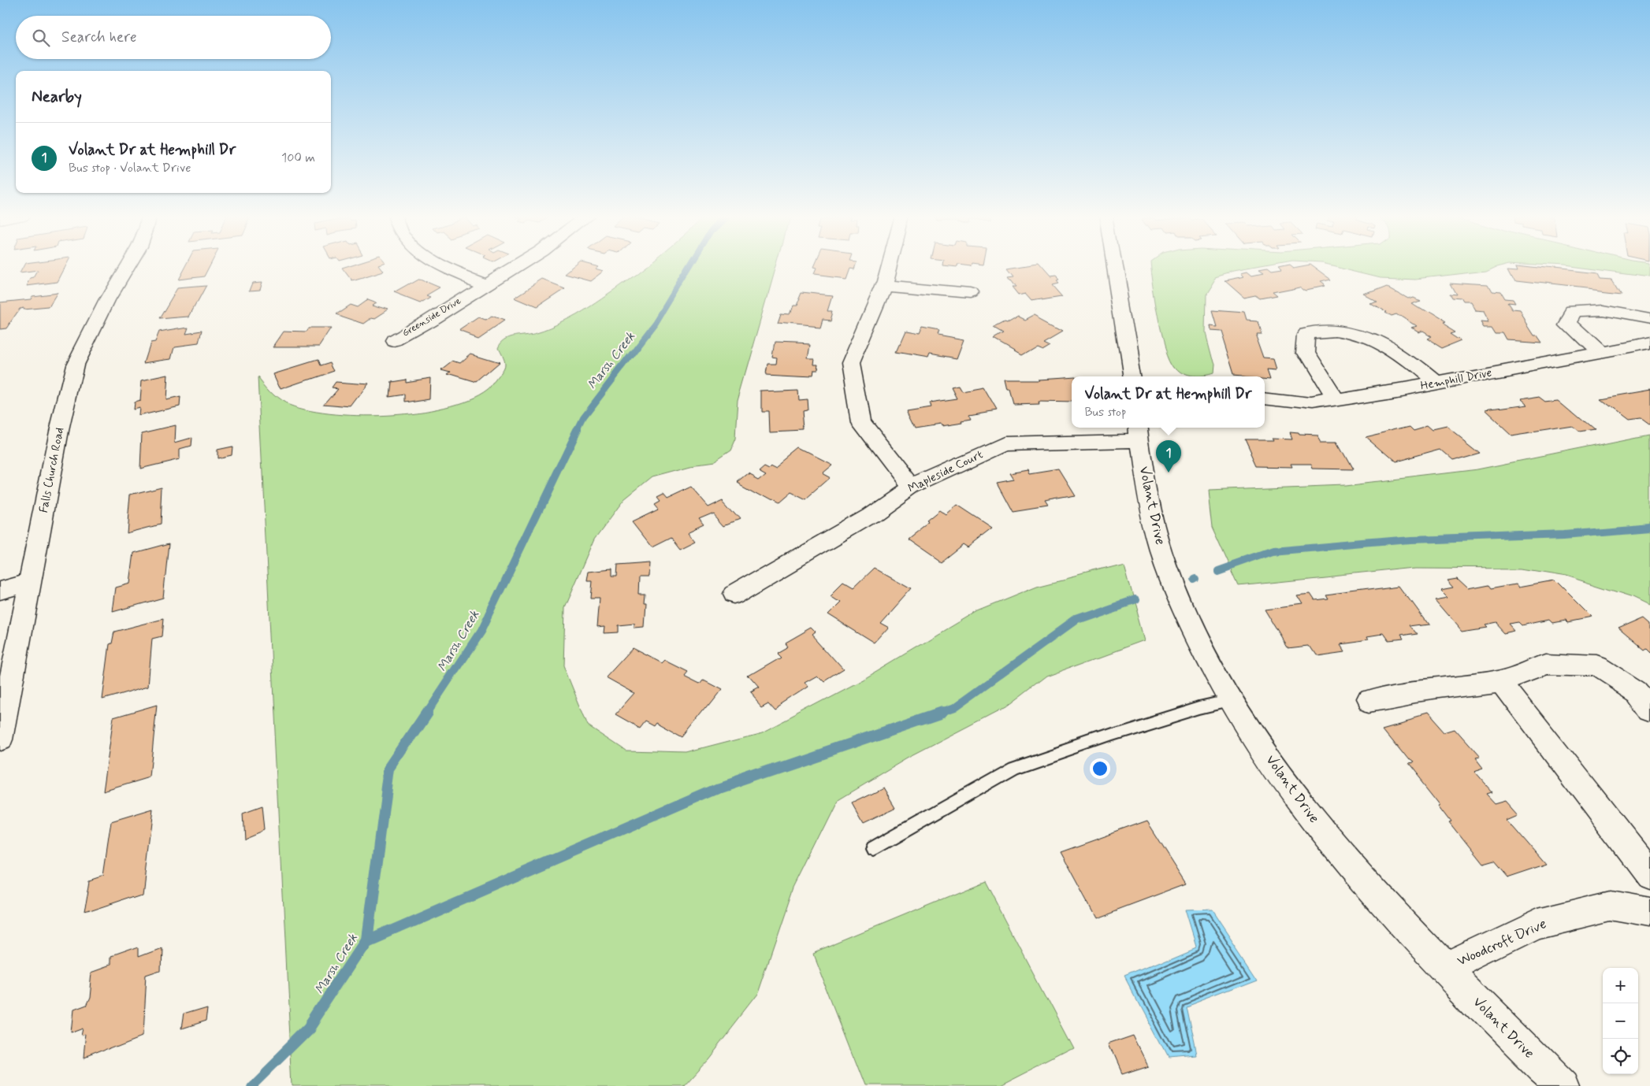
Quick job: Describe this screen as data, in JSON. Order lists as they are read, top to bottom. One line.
{"streets":{"street":["Greenside Drive","Hemphill Drive","Falls Church Road","Mapleside Court","Volant Drive","Woodcroft Drive"]},"crossings":[["Mapleside Court","Volant Drive"],["Volant Drive","Woodcroft Drive"]],"water":["Marsh Creek"],"page":{"search":"Search here","heading":"Nearby","list":[{"mark":"1","name":"Volant Dr at Hemphill Dr","note":"Bus stop · Volant Drive","value":"100 m"}],"popup":["Volant Dr at Hemphill Dr","Bus stop"],"pins":"1","map_buttons":["+","−"]}}
